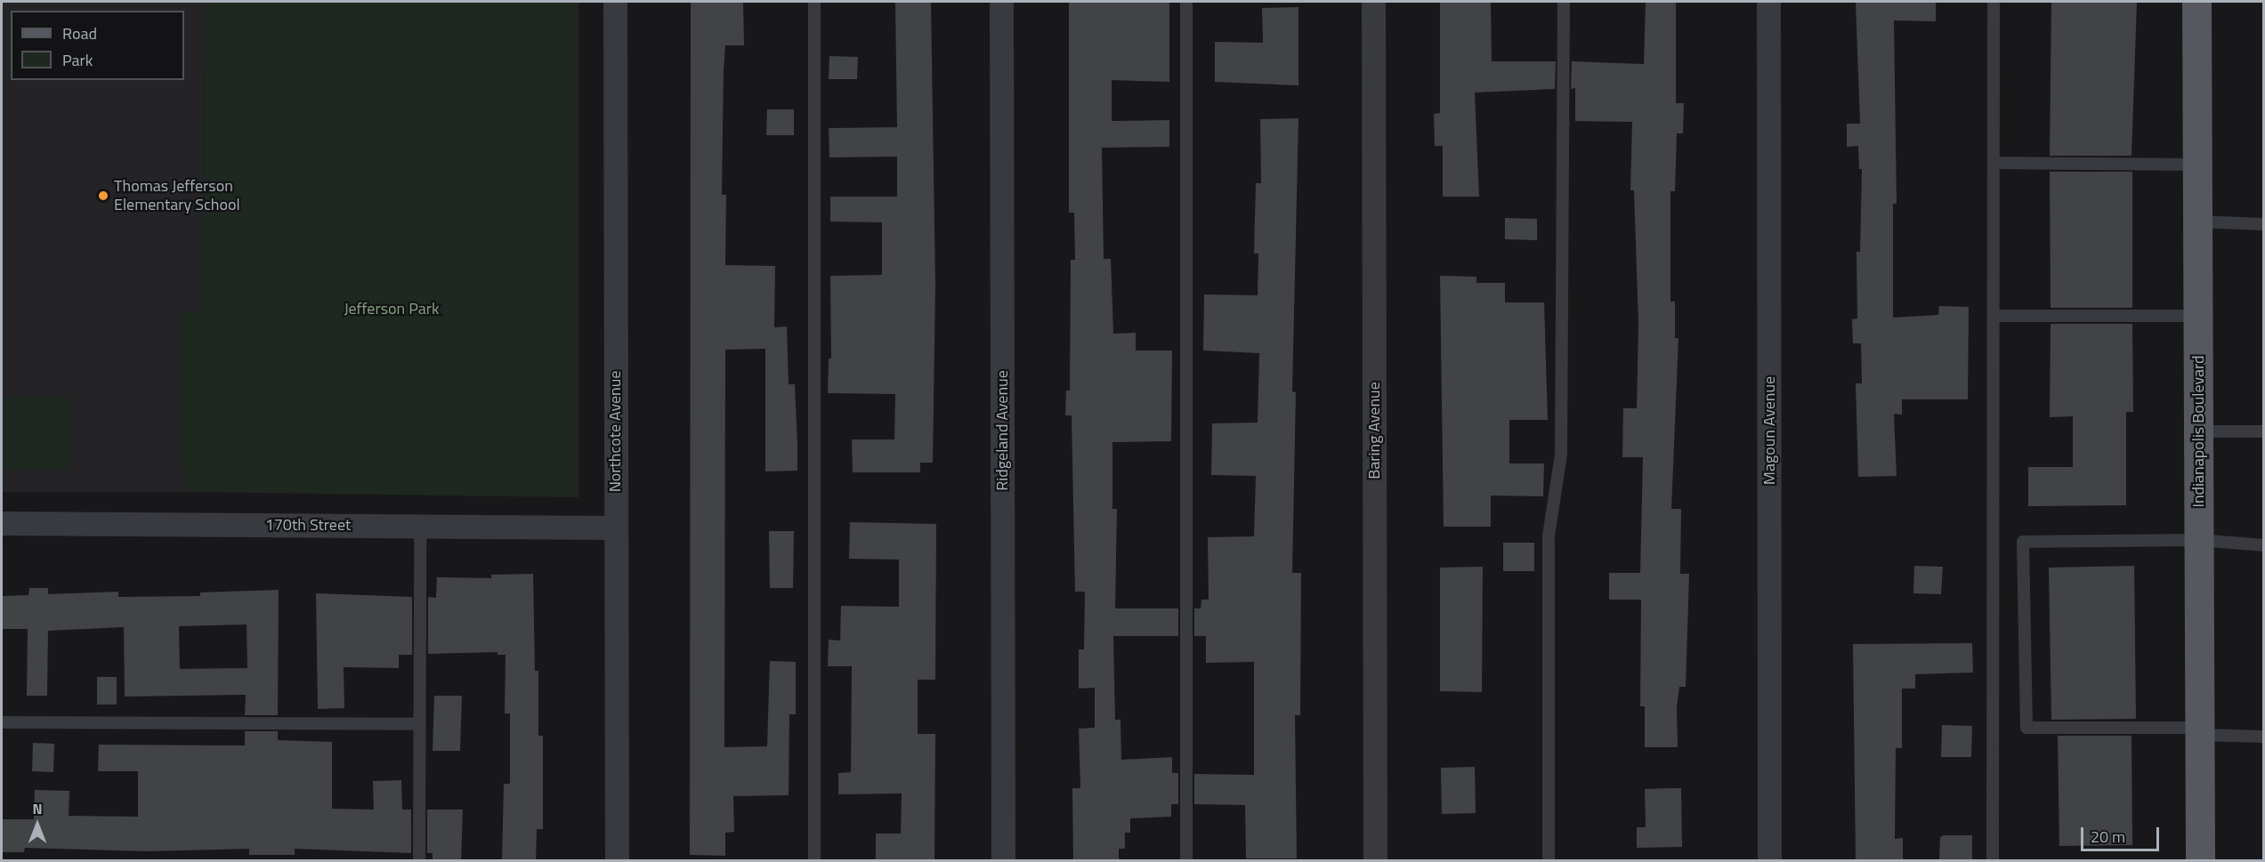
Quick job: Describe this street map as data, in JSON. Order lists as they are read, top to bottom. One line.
{"streets":{"main road":["Indianapolis Boulevard"],"street":["Ridgeland Avenue","Baring Avenue","Magoun Avenue","Northcote Avenue","170th Street"]},"crossings":[["Northcote Avenue","170th Street"]],"parks":["Jefferson Park"],"places":["Thomas Jefferson Elementary School"],"legend":["Road","Park"],"scale_bar":"20 m","north":"top"}
